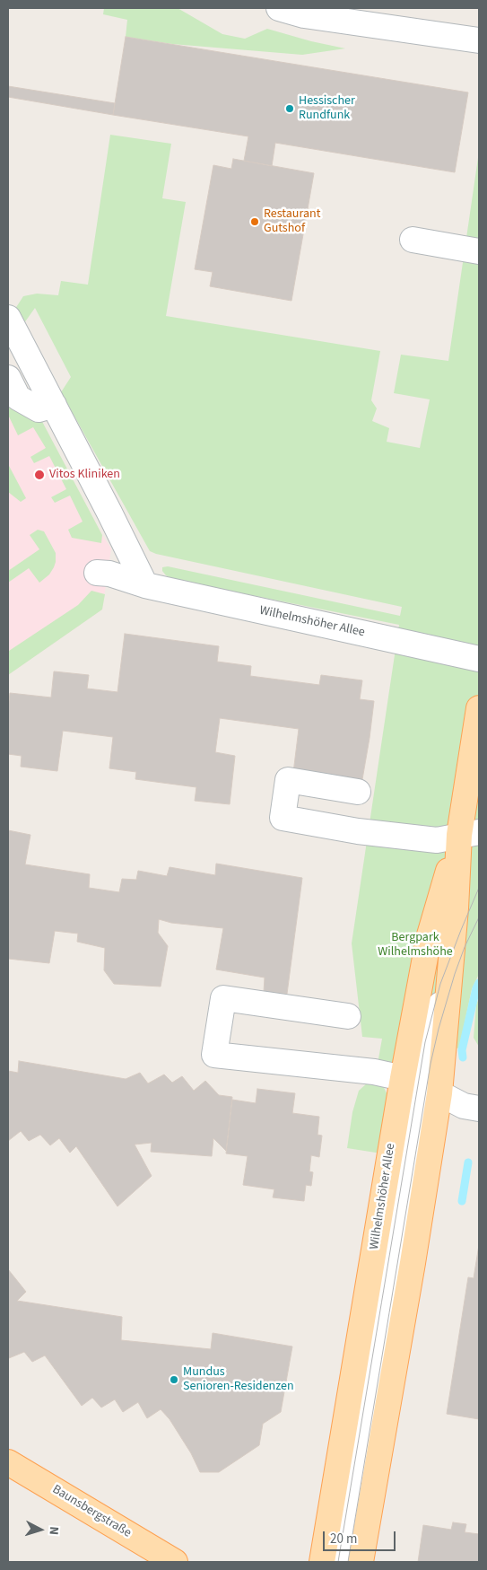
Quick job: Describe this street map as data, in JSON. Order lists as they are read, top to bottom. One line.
{"streets":{"main road":["Wilhelmshöher Allee","Baunsbergstraße"]},"parks":["Bergpark Wilhelmshöhe"],"places":["Hessischer Rundfunk","Restaurant Gutshof","Vitos Kliniken","Mundus Senioren-Residenzen"],"scale_bar":"20 m","north":"right"}
